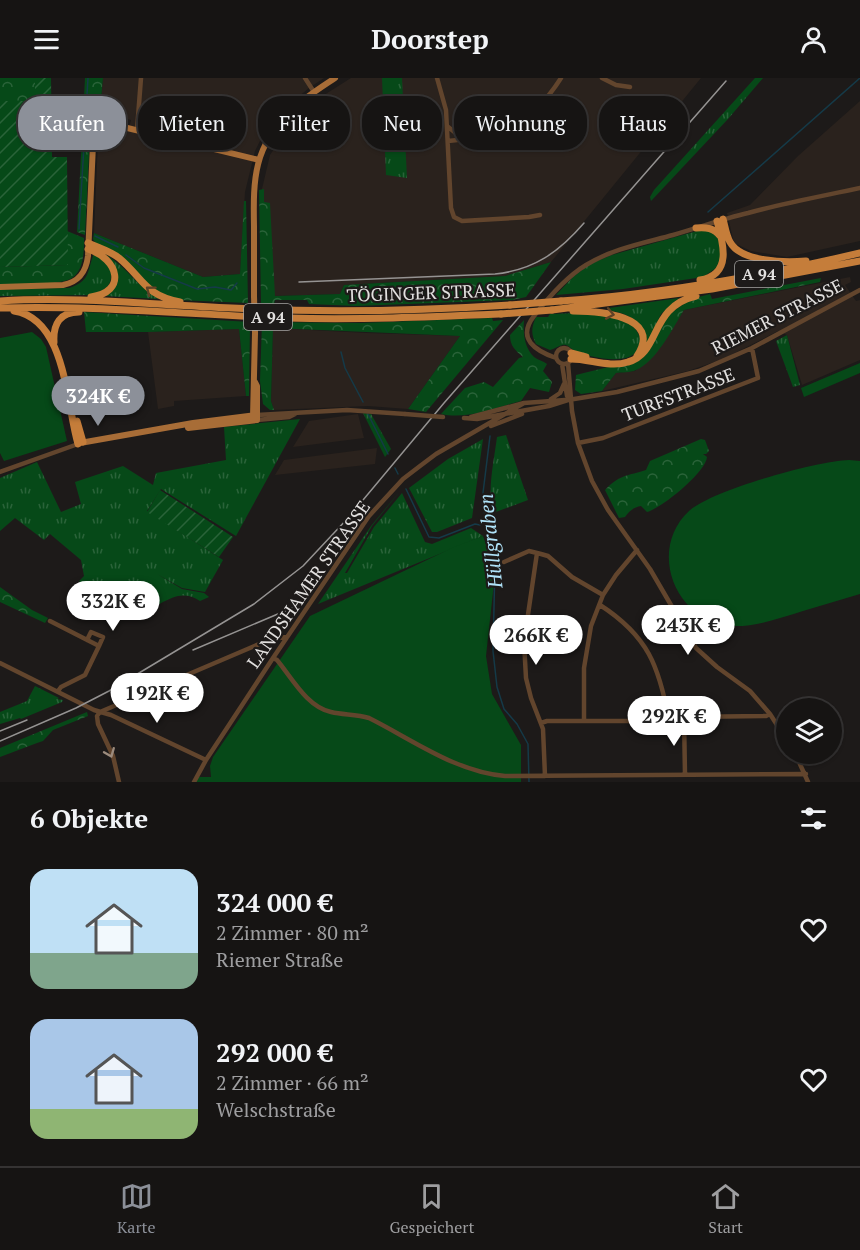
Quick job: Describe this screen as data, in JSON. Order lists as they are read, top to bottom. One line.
{"streets":{"highway":["A 94","TÖGINGER STRASSE"],"street":["RIEMER STRASSE","TURFSTRASSE","LANDSHAMER STRASSE"]},"crossings":[["RIEMER STRASSE","TURFSTRASSE"],["RIEMER STRASSE","LANDSHAMER STRASSE"]],"water":["Hüllgraben"],"page":{"header":"Doorstep","chip":["Kaufen","Mieten","Filter","Neu","Wohnung","Haus"],"price":["324K €","332K €","243K €","266K €","192K €","292K €"],"heading":"6 Objekte","list":[{"name":"324 000 €","note":"2 Zimmer · 80 m² · Riemer Straße"},{"name":"292 000 €","note":"2 Zimmer · 66 m² · Welschstraße"}],"tabs":["Karte","Gespeichert","Start"]}}
